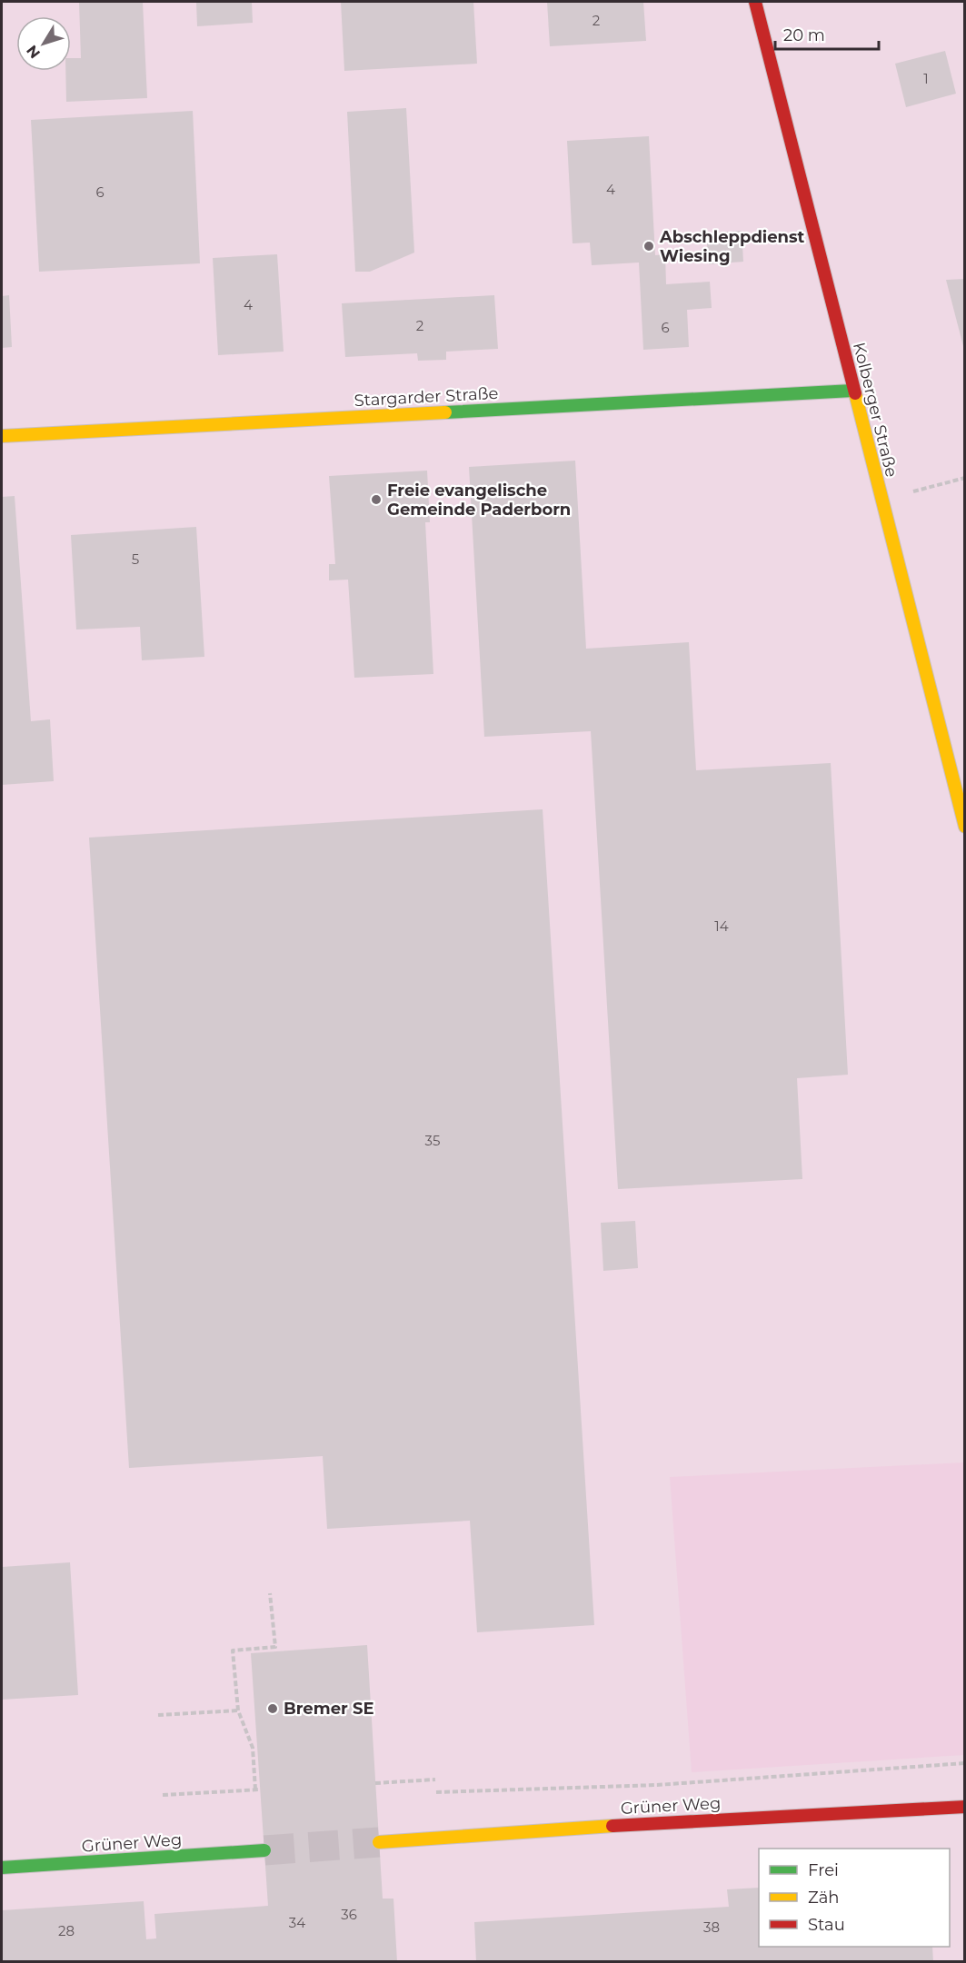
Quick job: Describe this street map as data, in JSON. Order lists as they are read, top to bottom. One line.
{"streets":{"street":["Stargarder Straße","Kolberger Straße","Grüner Weg"]},"crossings":[["Stargarder Straße","Kolberger Straße"]],"places":["Abschleppdienst Wiesing","Freie evangelische Gemeinde Paderborn","Bremer SE"],"house_numbers":["2","1","4","6","4","2","6","5","14","35","36","34","38","28"],"legend":["Frei","Zäh","Stau"],"scale_bar":"20 m","north":"bottom left"}
